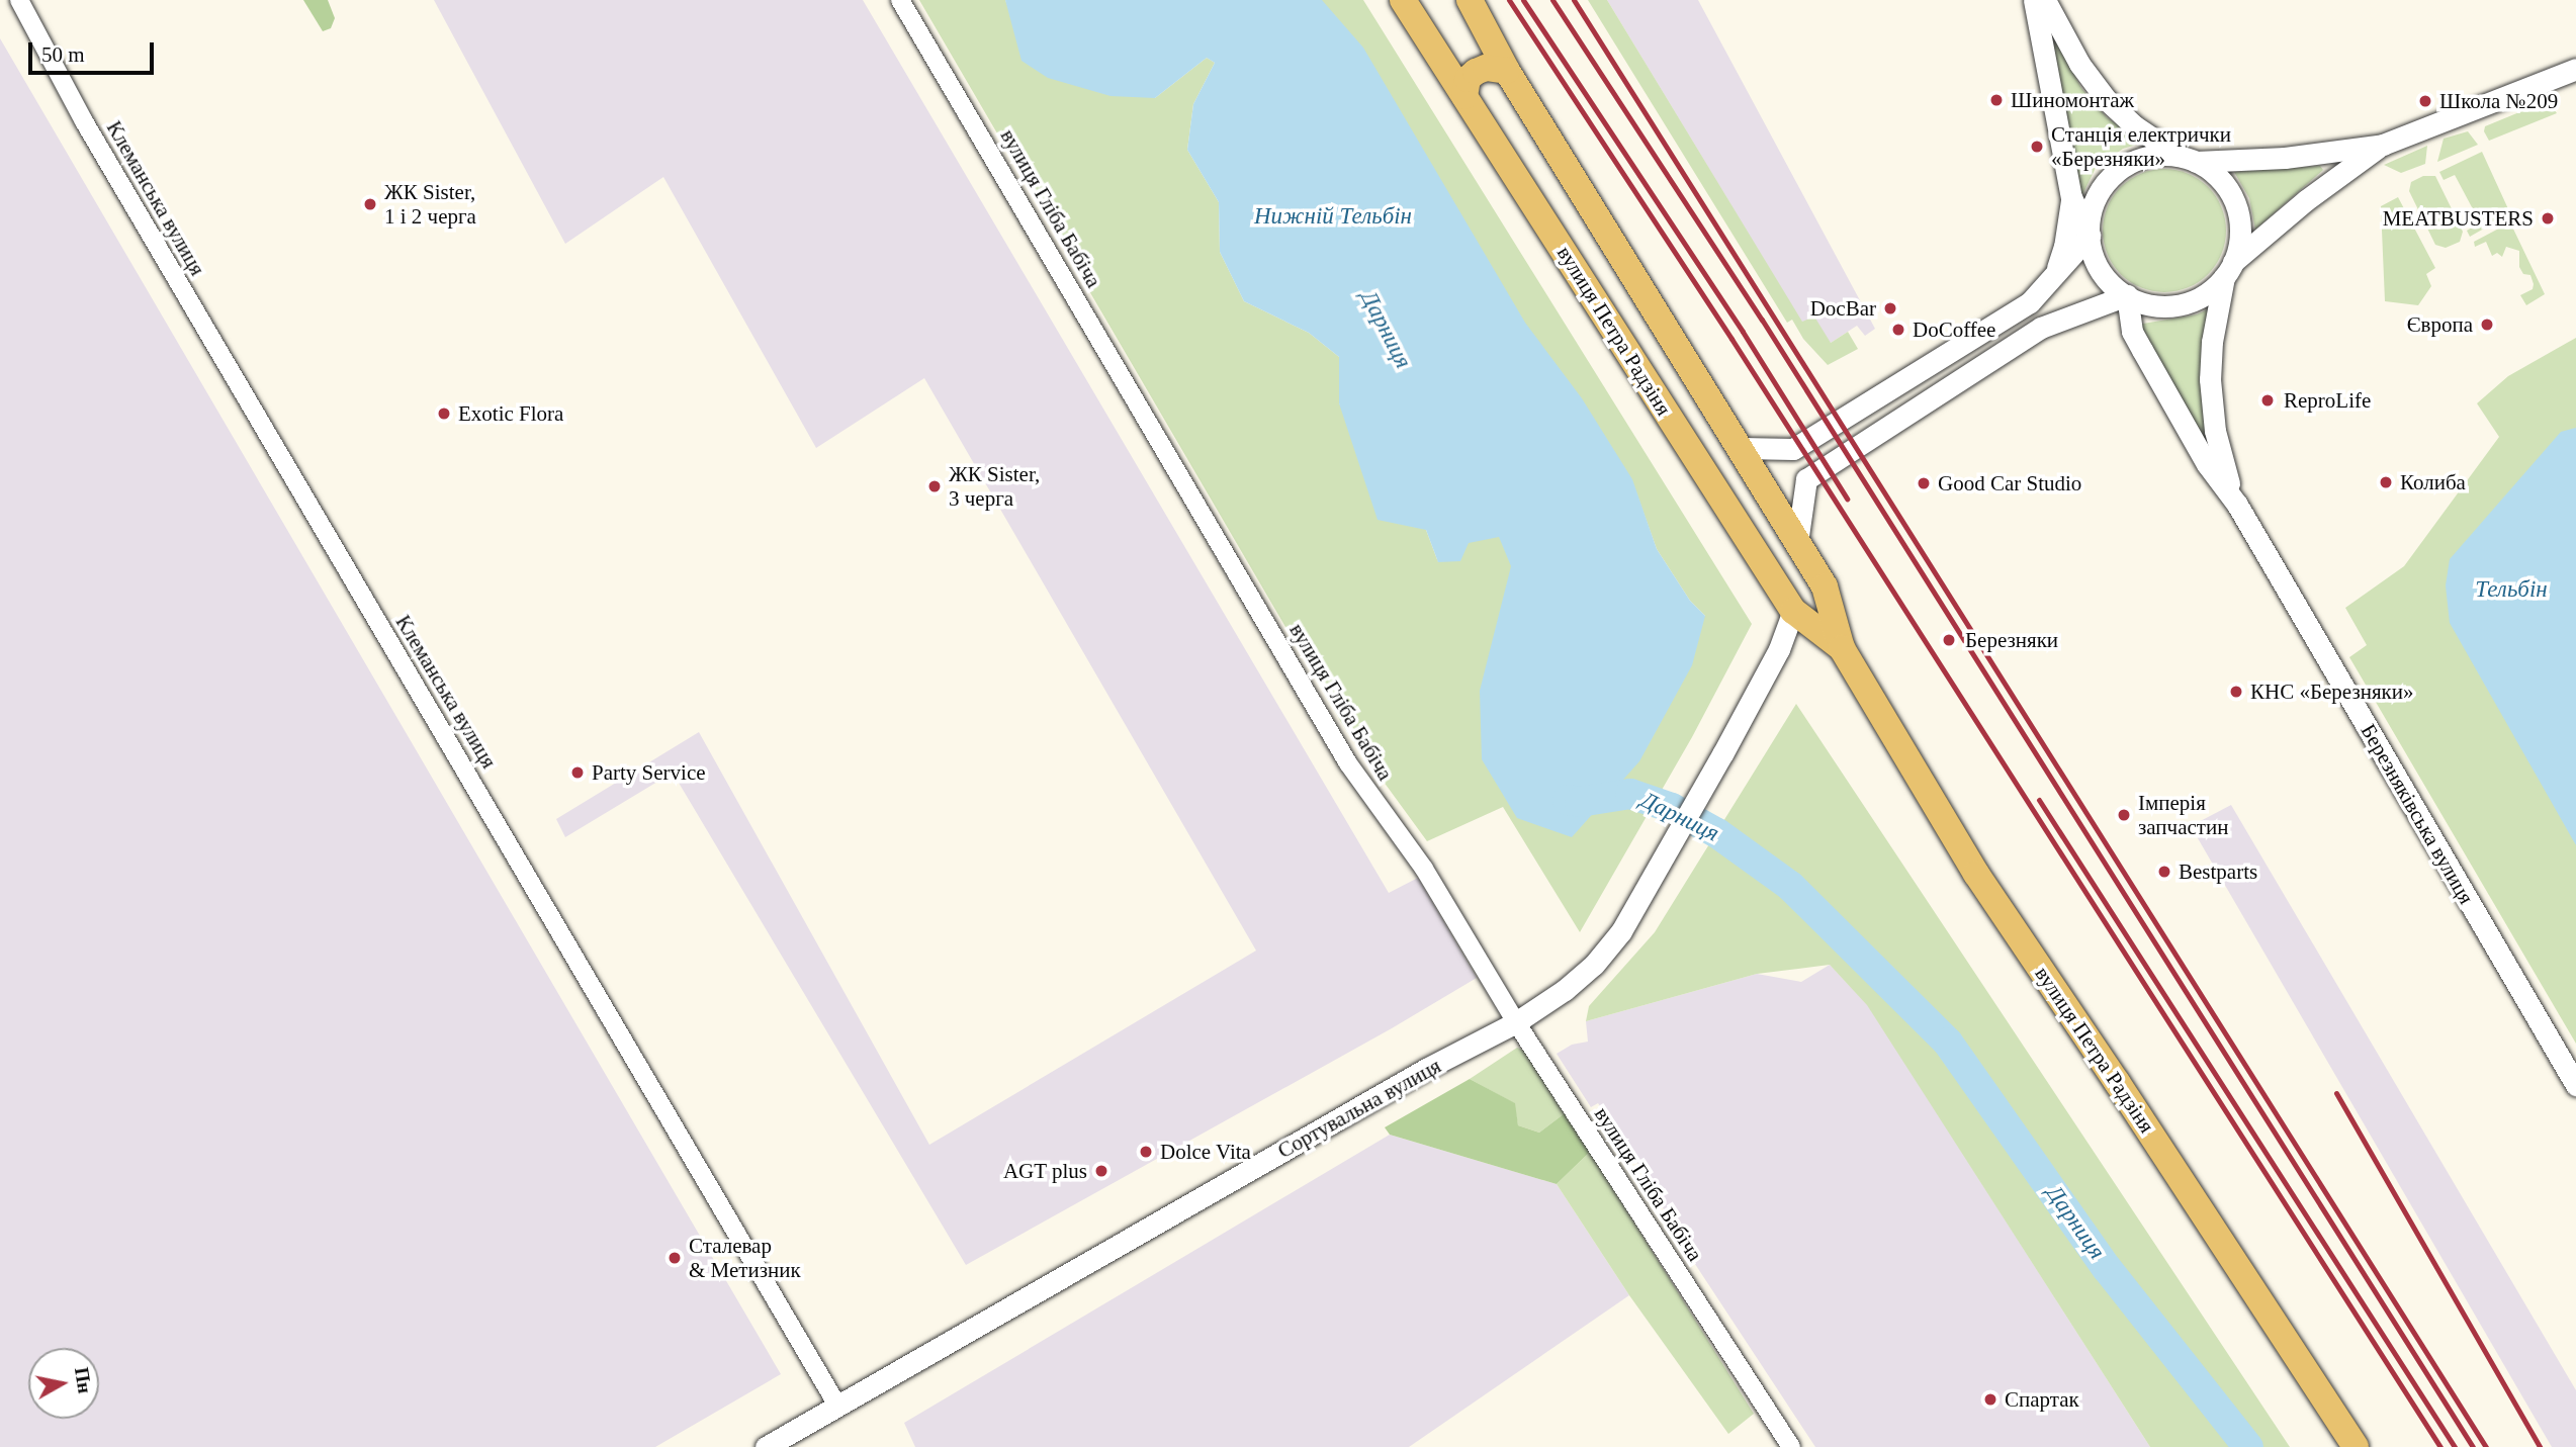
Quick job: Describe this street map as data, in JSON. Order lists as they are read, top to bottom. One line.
{"streets":{"main road":["вулиця Петра Радзіня"],"street":["Клеманська вулиця","вулиця Гліба Бабіча","Березняківська вулиця","Сортувальна вулиця"]},"crossings":[["Клеманська вулиця","Сортувальна вулиця"],["вулиця Гліба Бабіча","Сортувальна вулиця"],["вулиця Петра Радзіня","Сортувальна вулиця"]],"water":["Нижній Тельбін","Дарниця","Тельбін"],"places":["Шиномонтаж","Школа №209","Станція електрички «Березняки»","ЖК Sister, 1 і 2 черга","MEATBUSTERS","DocBar","Європа","DoCoffee","ReproLife","Exotic Flora","Колиба","Good Car Studio","ЖК Sister, 3 черга","Березняки","КНС «Березняки»","Party Service","Імперія запчастин","Bestparts","Dolce Vita","AGT plus","Сталевар & Метизник","Спартак"],"scale_bar":"50 m","north":"right"}
